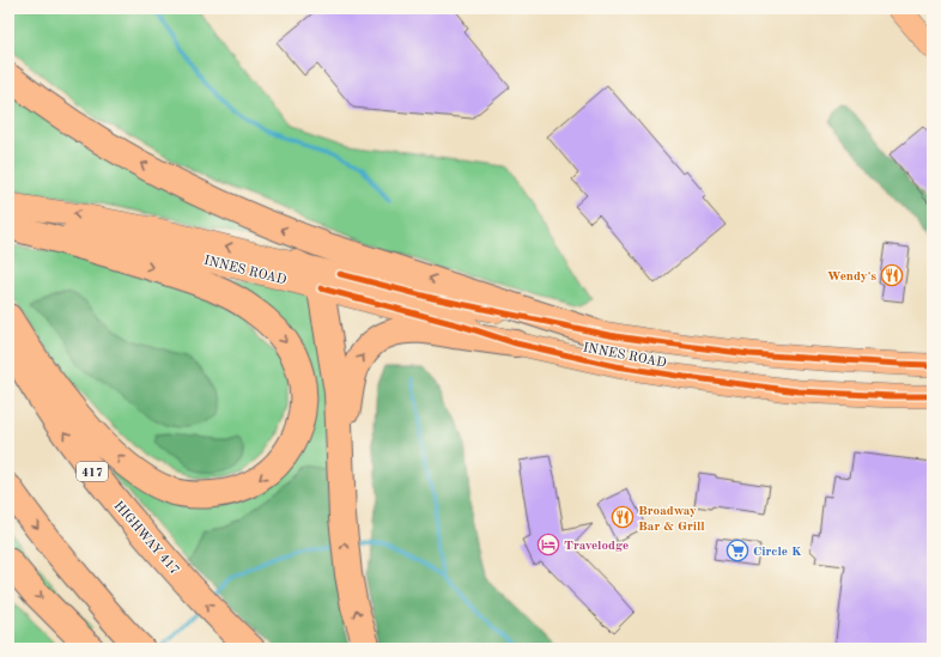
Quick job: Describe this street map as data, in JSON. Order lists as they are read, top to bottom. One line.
{"streets":{"highway":["417","HIGHWAY 417"],"main road":["INNES ROAD"]},"places":{"restaurant":["Wendy's","Broadway Bar & Grill"],"hotel":["Travelodge"],"supermarket":["Circle K"]}}
